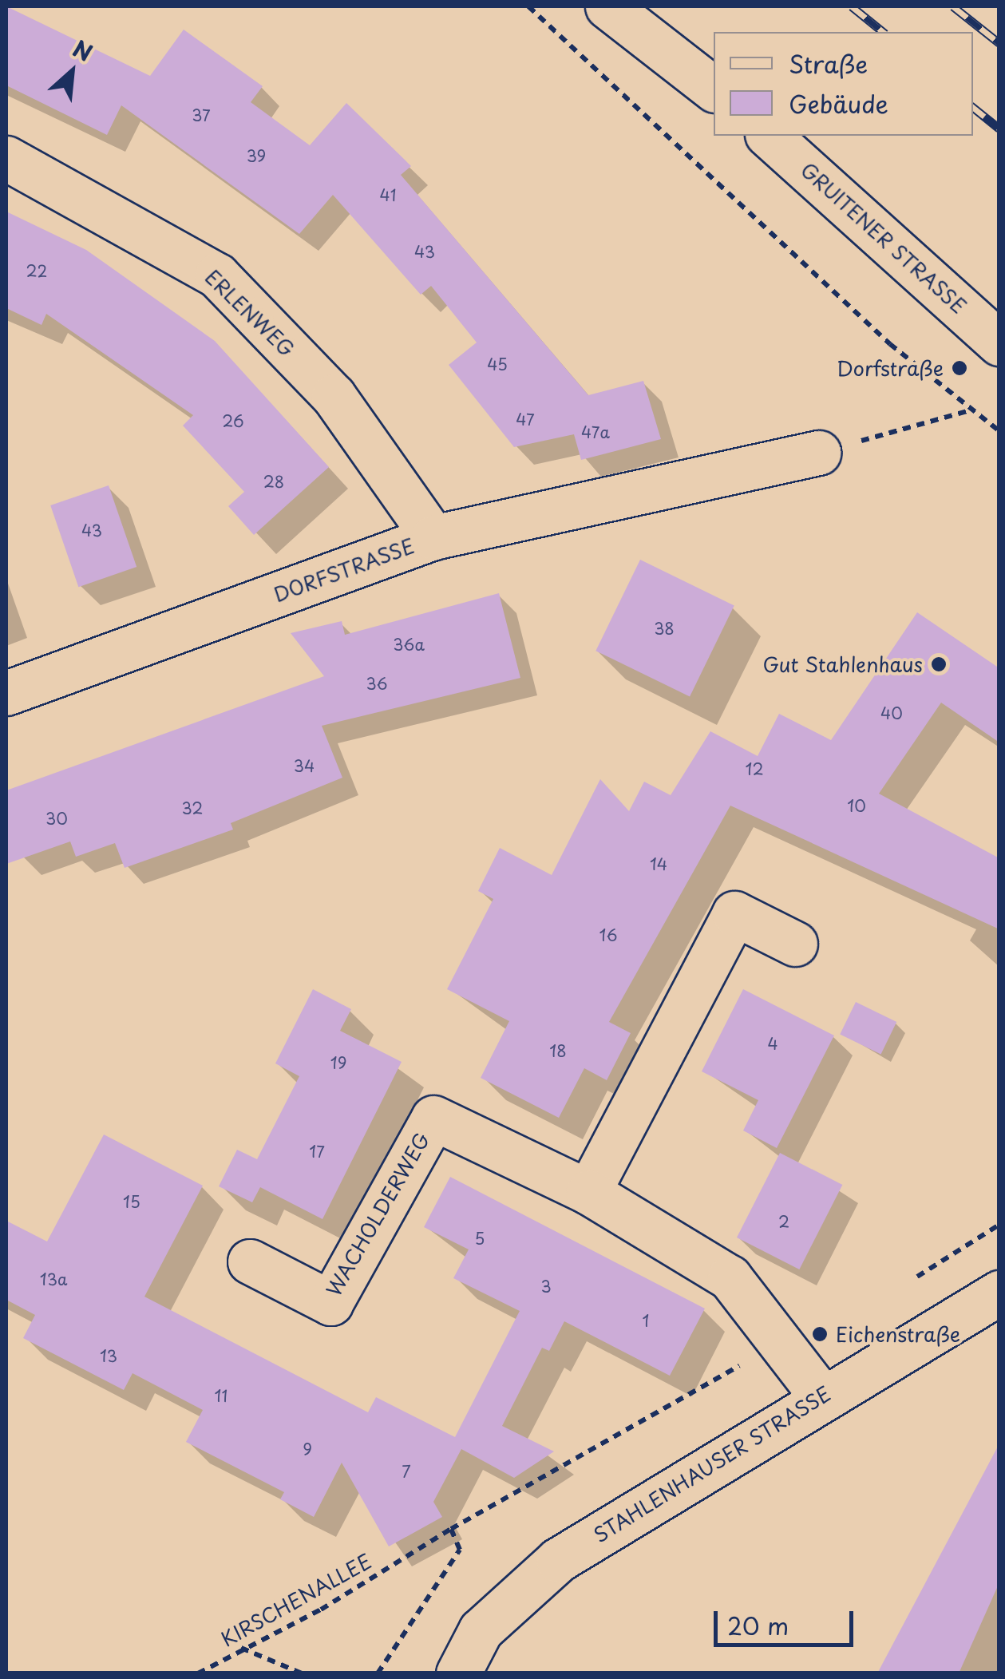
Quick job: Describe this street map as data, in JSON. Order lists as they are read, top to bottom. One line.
{"streets":{"street":["GRUITENER STRASSE","ERLENWEG","DORFSTRASSE","WACHOLDERWEG","STAHLENHAUSER STRASSE"],"path":["KIRSCHENALLEE"]},"crossings":[["ERLENWEG","DORFSTRASSE"],["WACHOLDERWEG","STAHLENHAUSER STRASSE"],["WACHOLDERWEG","KIRSCHENALLEE"]],"places":["Dorfstraße","Gut Stahlenhaus","Eichenstraße"],"house_numbers":["37","39","41","43","22","45","47","26","47a","28","43","38","36a","36","40","34","12","10","32","30","14","16","4","18","19","17","15","2","5","13a","3","1","13","11","9","7"],"legend":["Straße","Gebäude"],"scale_bar":"20 m","north":"top right"}
